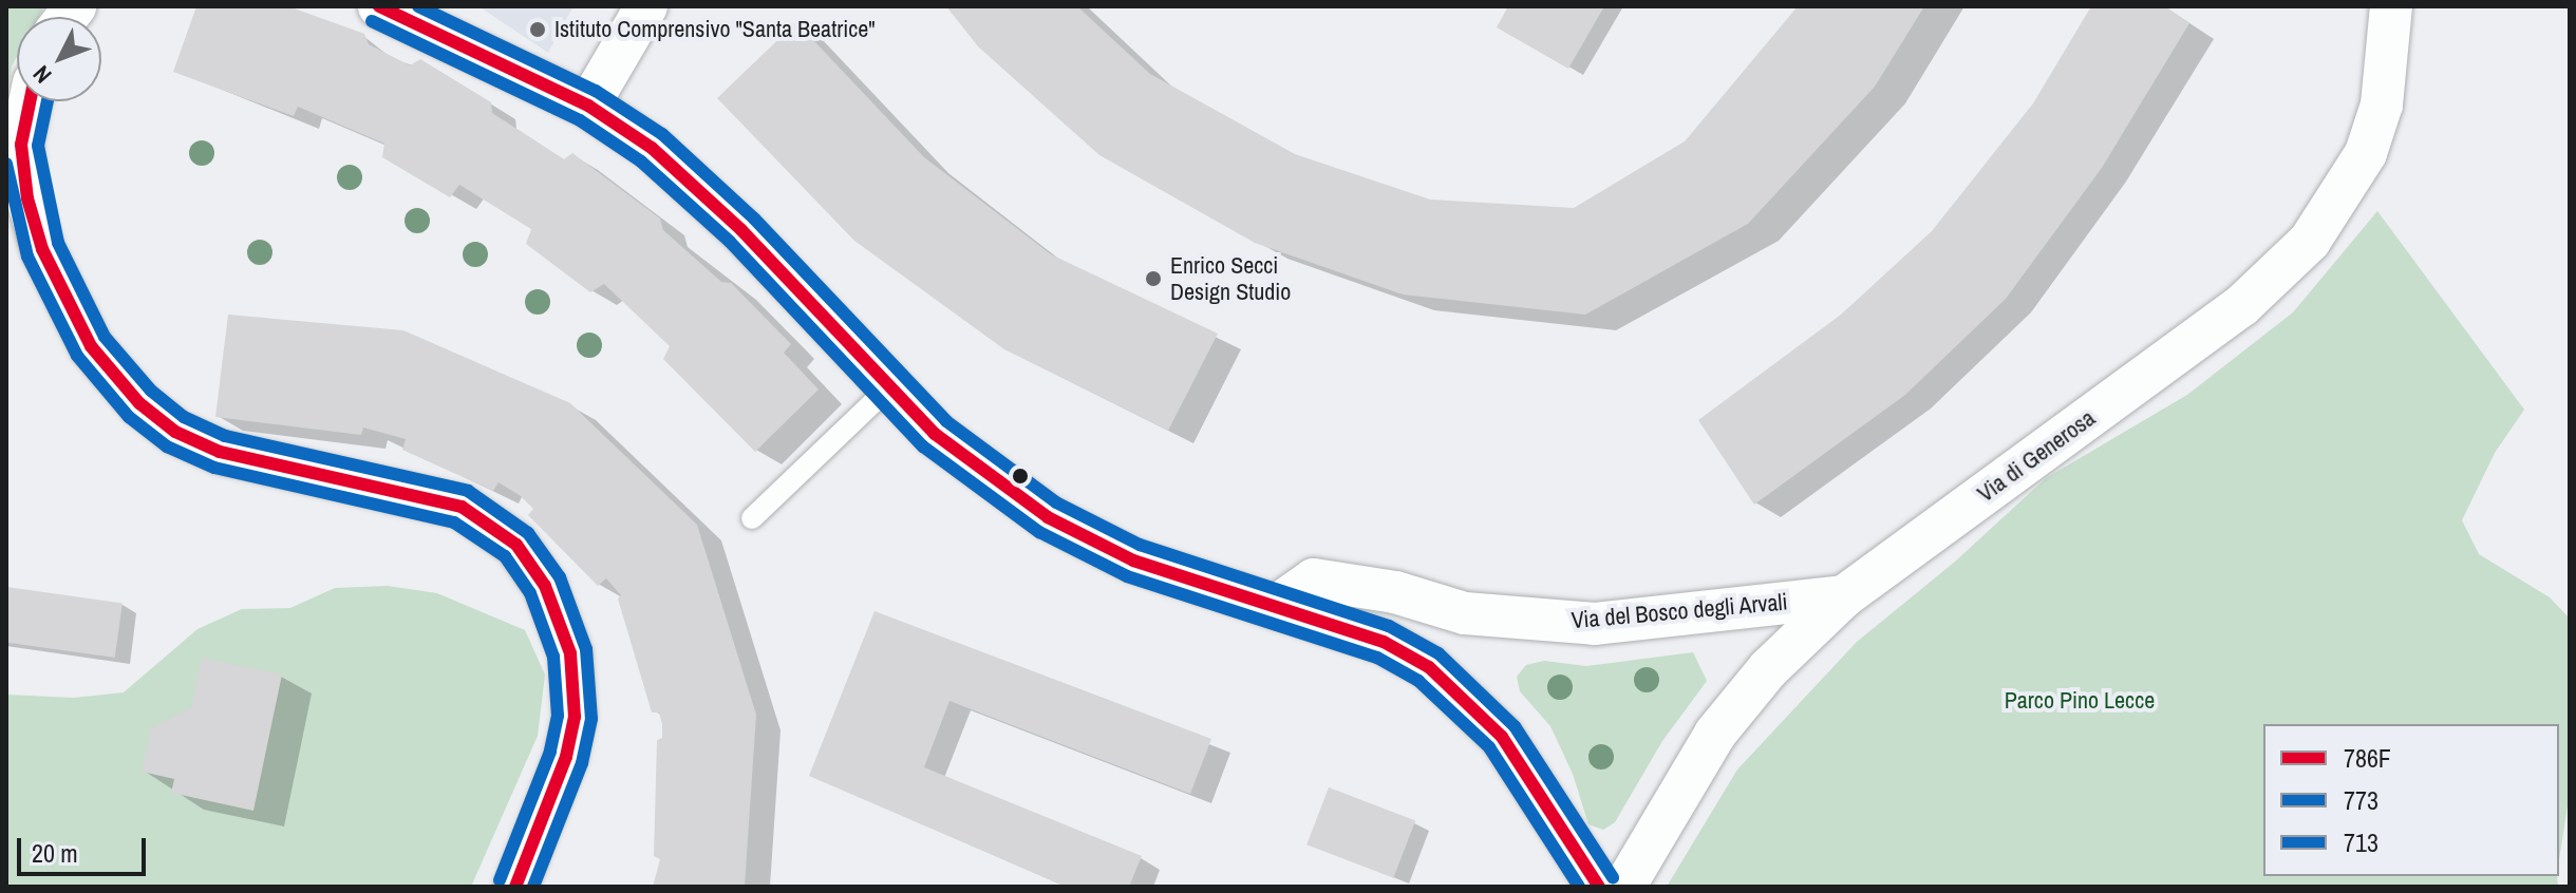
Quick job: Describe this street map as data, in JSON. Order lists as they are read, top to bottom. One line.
{"streets":{"street":["Via di Generosa","Via del Bosco degli Arvali"]},"crossings":[["Via di Generosa","Via del Bosco degli Arvali"]],"parks":["Parco Pino Lecce"],"places":["Istituto Comprensivo \"Santa Beatrice\"","Enrico Secci Design Studio"],"lines":["transit line 786F","transit line 713","transit line 773"],"legend":["786F","773","713"],"scale_bar":"20 m","north":"bottom left"}
